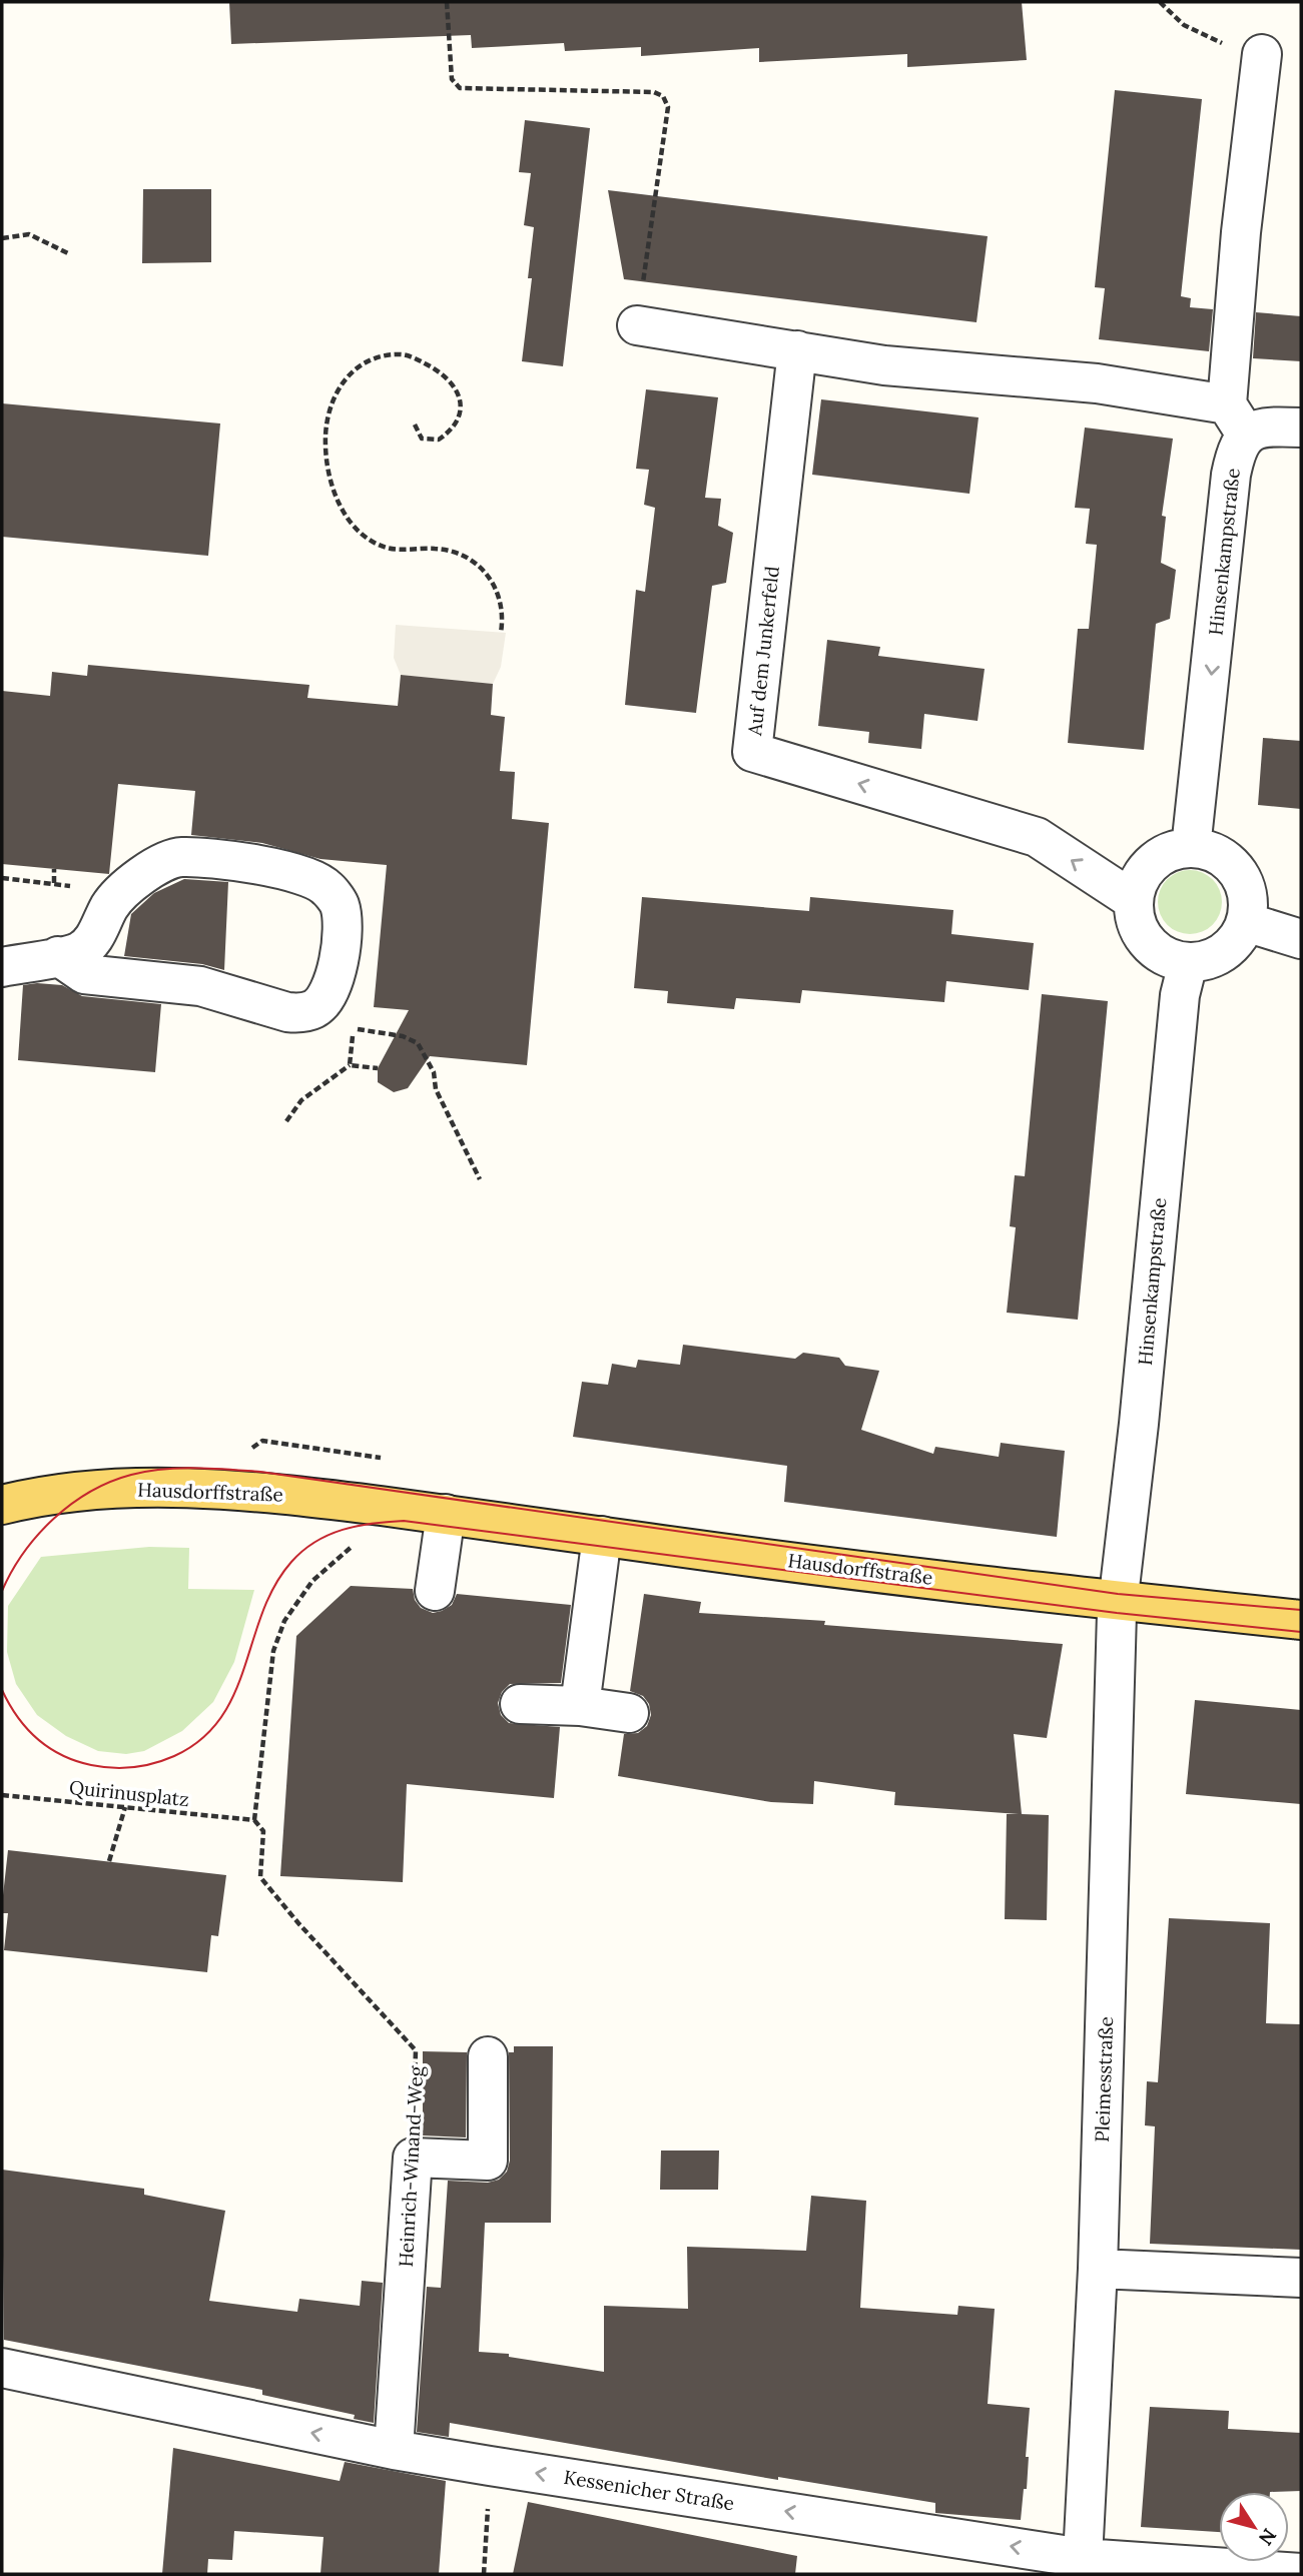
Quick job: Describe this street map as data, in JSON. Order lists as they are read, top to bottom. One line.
{"streets":{"main road":["Hausdorffstraße"],"street":["Hinsenkampstraße","Auf dem Junkerfeld","Pleimesstraße","Heinrich-Winand-Weg","Kessenicher Straße"],"path":["Quirinusplatz"]},"crossings":[["Hinsenkampstraße","Auf dem Junkerfeld"],["Hinsenkampstraße","Hausdorffstraße"],["Hinsenkampstraße","Pleimesstraße"],["Hausdorffstraße","Pleimesstraße"],["Quirinusplatz","Heinrich-Winand-Weg"],["Pleimesstraße","Kessenicher Straße"],["Heinrich-Winand-Weg","Kessenicher Straße"]],"one_way":["Kessenicher Straße"],"north":"bottom right"}
